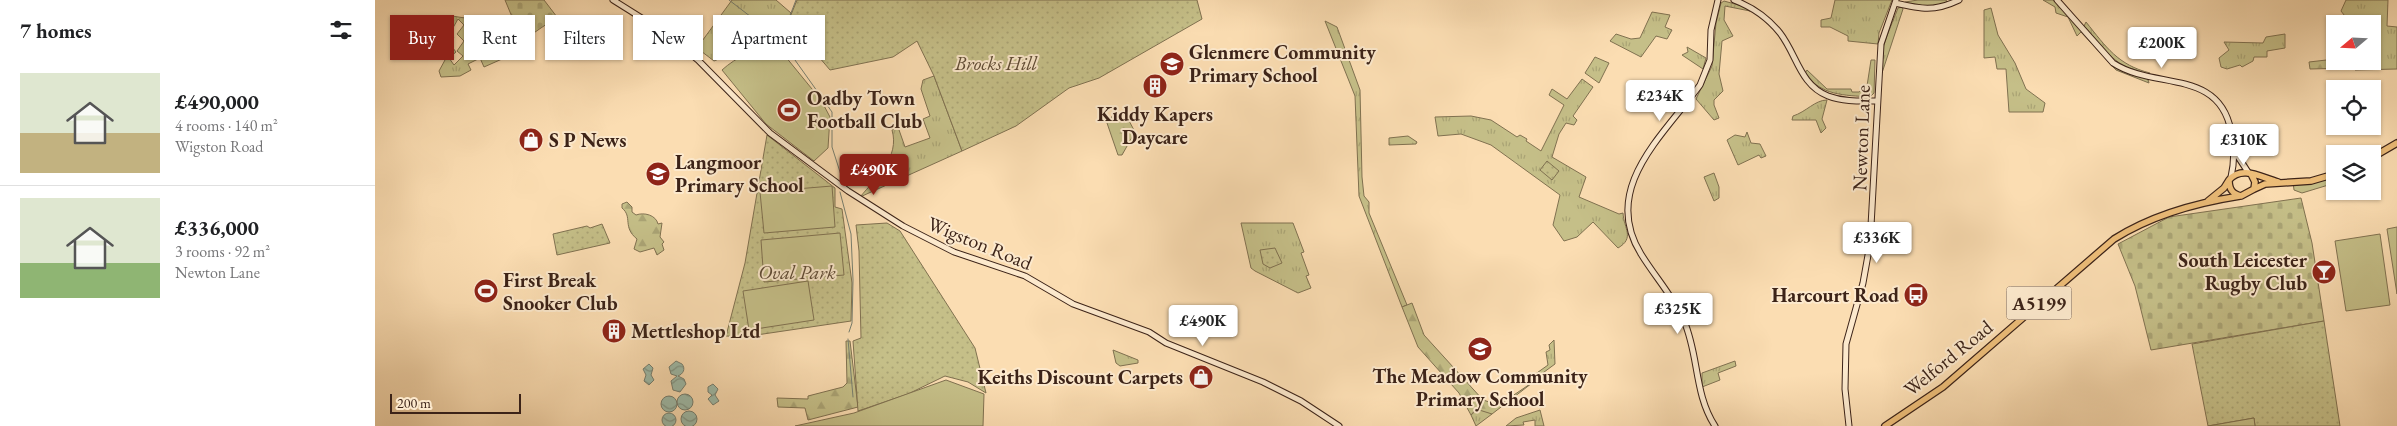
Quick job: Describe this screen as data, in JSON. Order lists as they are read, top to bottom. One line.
{"streets":{"main road":["A5199","Welford Road"],"street":["Newton Lane","Wigston Road"]},"parks":["Brocks Hill","Oval Park"],"places":{"school or university":["Glenmere Community Primary School","Langmoor Primary School","The Meadow Community Primary School"],"building":["Kiddy Kapers Daycare","Mettleshop Ltd"],"sports":["Oadby Town Football Club","First Break Snooker Club"],"shop":["S P News","Keiths Discount Carpets"],"bar":["South Leicester Rugby Club"],"bus stop":["Harcourt Road"]},"scale_bar":"200 m","north":"left","page":{"heading":"7 homes","chip":["Buy","Rent","Filters","New","Apartment"],"price":["£200K","£234K","£310K","£490K","£336K","£325K","£490K"],"list":[{"name":"£490,000","note":"4 rooms · 140 m² · Wigston Road"},{"name":"£336,000","note":"3 rooms · 92 m² · Newton Lane"}],"scale":"200 m"}}
